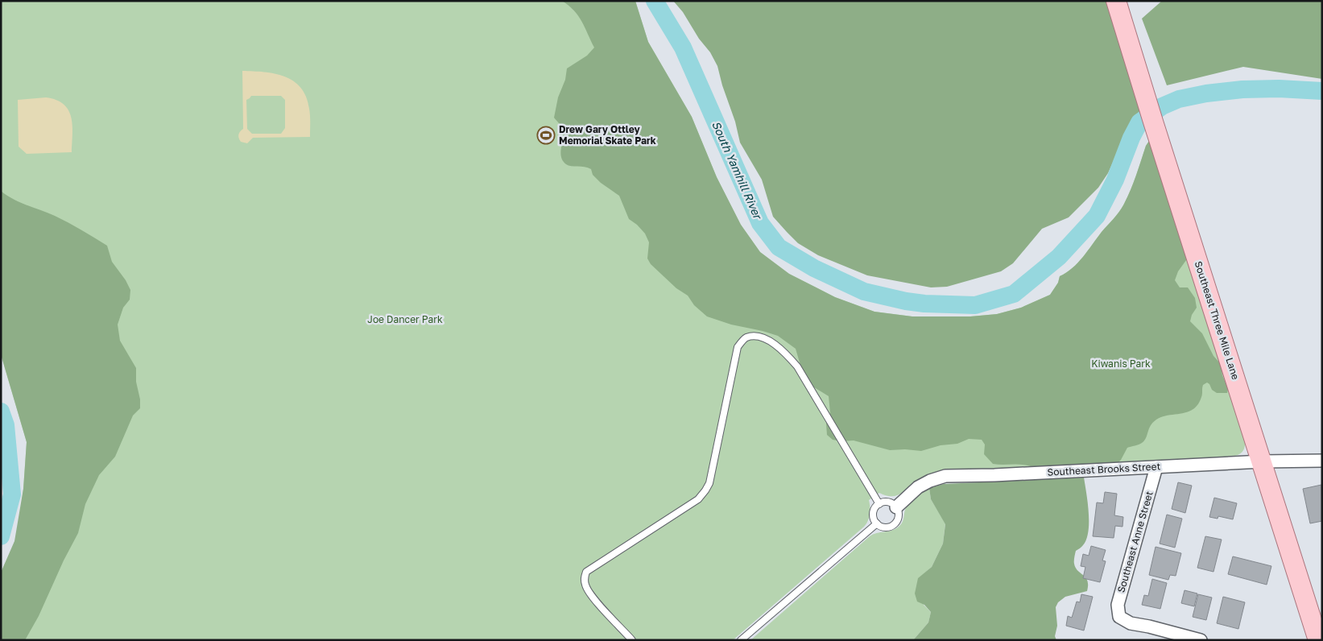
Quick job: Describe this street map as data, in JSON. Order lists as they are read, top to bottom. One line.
{"streets":{"main road":["Southeast Three Mile Lane"],"street":["Southeast Brooks Street","Southeast Anne Street"]},"crossings":[["Southeast Three Mile Lane","Southeast Brooks Street"],["Southeast Brooks Street","Southeast Anne Street"]],"water":["South Yamhill River"],"parks":["Joe Dancer Park","Kiwanis Park"],"places":{"sports":["Drew Gary Ottley Memorial Skate Park"]}}
